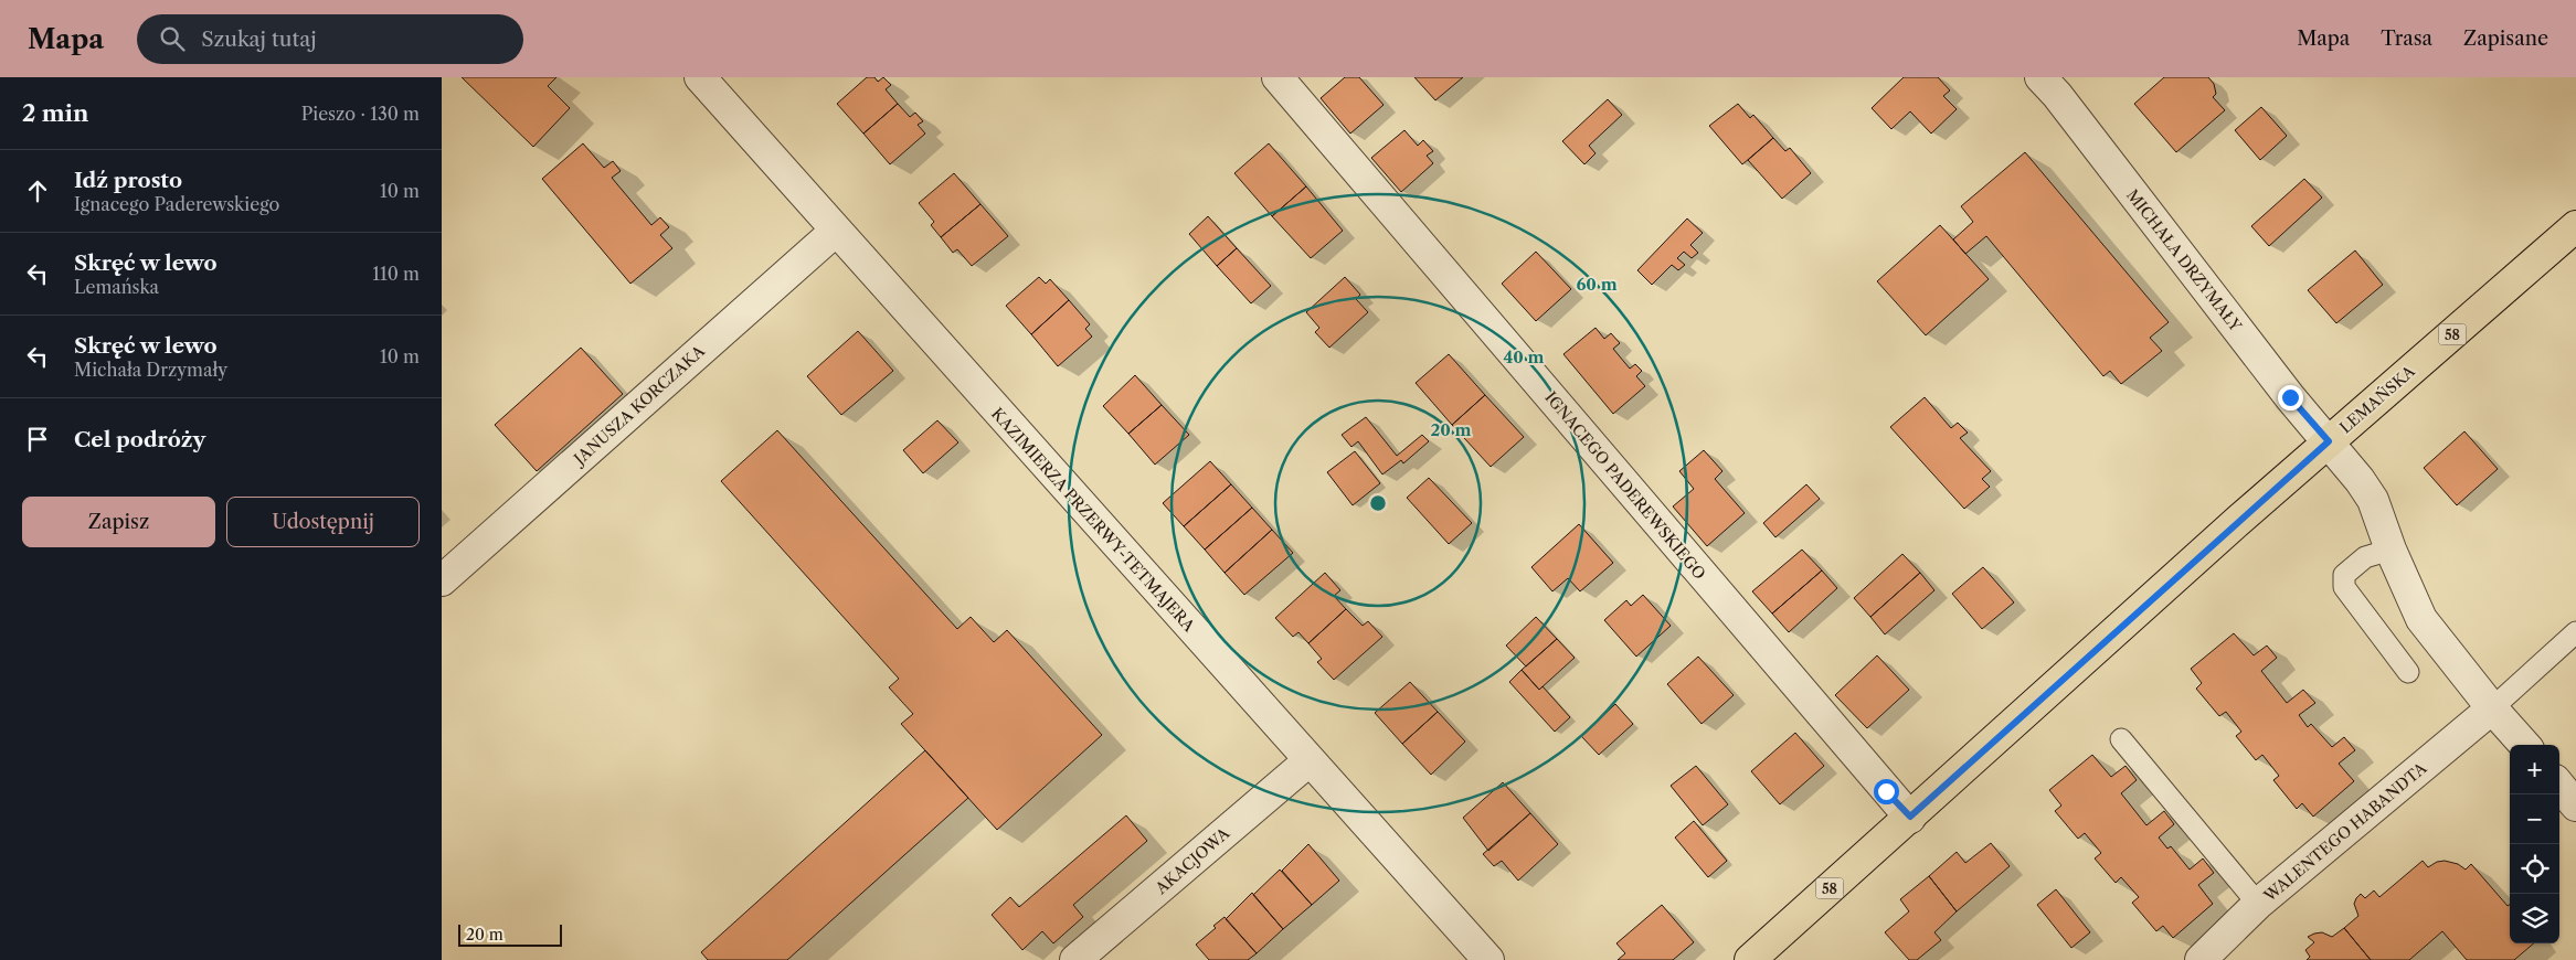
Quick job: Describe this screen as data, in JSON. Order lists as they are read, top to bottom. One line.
{"streets":{"main road":["58","LEMAŃSKA"],"street":["MICHAŁA DRZYMAŁY","JANUSZA KORCZAKA","IGNACEGO PADEREWSKIEGO","KAZIMIERZA PRZERWY-TETMAJERA","WALENTEGO HABANDTA","AKACJOWA"]},"crossings":[["MICHAŁA DRZYMAŁY","LEMAŃSKA"],["MICHAŁA DRZYMAŁY","WALENTEGO HABANDTA"],["58","LEMAŃSKA"],["58","IGNACEGO PADEREWSKIEGO"],["LEMAŃSKA","IGNACEGO PADEREWSKIEGO"],["JANUSZA KORCZAKA","KAZIMIERZA PRZERWY-TETMAJERA"],["KAZIMIERZA PRZERWY-TETMAJERA","AKACJOWA"]],"scale_bar":"20 m","page":{"header":"Mapa","search":"Szukaj tutaj","nav":["Mapa","Trasa","Zapisane"],"heading":["2 min","Pieszo · 130 m"],"list":[["Idź prosto","Ignacego Paderewskiego","10 m"],["Skręć w lewo","Lemańska","110 m"],["Skręć w lewo","Michała Drzymały","10 m"],"Cel podróży"],"buttons":["Zapisz","Udostępnij"],"map_buttons":["+","−"],"scale":"20 m"},"rings":["60 m","40 m","20 m"]}
